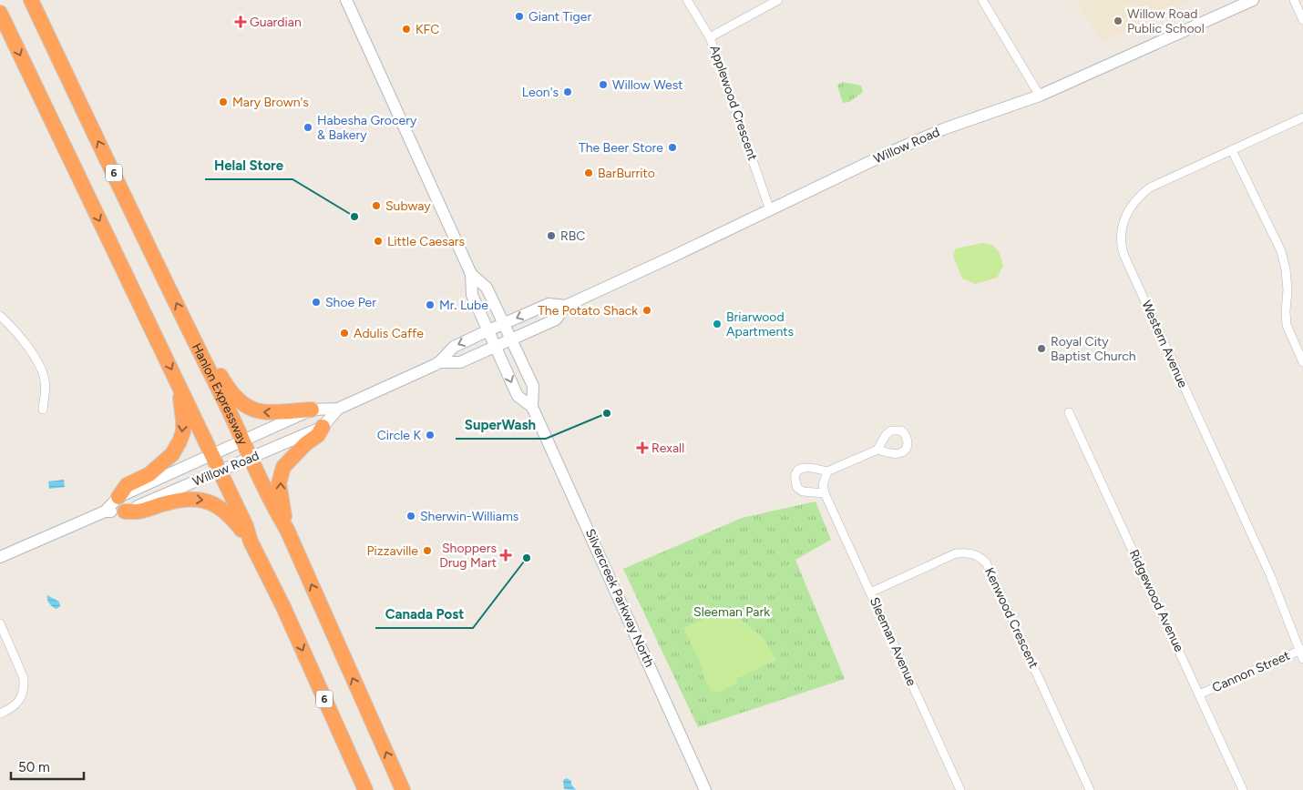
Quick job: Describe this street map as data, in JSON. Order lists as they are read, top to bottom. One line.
{"streets":{"highway":["6","Hanlon Expressway"],"main road":["Willow Road","Silvercreek Parkway North"],"street":["Applewood Crescent","Western Avenue","Ridgewood Avenue","Kenwood Crescent","Sleeman Avenue","Cannon Street"]},"crossings":[["Applewood Crescent","Willow Road"],["Willow Road","6"],["Willow Road","Hanlon Expressway"],["Willow Road","Silvercreek Parkway North"],["Western Avenue","Cannon Street"],["Ridgewood Avenue","Cannon Street"],["Kenwood Crescent","Sleeman Avenue"]],"parks":["Sleeman Park"],"places":{"other":["Giant Tiger","Willow Road Public School","KFC","Willow West","Leon's","Mary Brown's","Habesha Grocery & Bakery","The Beer Store","BarBurrito","Subway","Helal Store","RBC","Little Caesars","Shoe Per","Mr. Lube","The Potato Shack","Briarwood Apartments","Adulis Caffe","Royal City Baptist Church","SuperWash","Circle K","Sherwin-Williams","Pizzaville","Canada Post"],"health":["Guardian","Rexall","Shoppers Drug Mart"]},"scale_bar":"50 m"}
